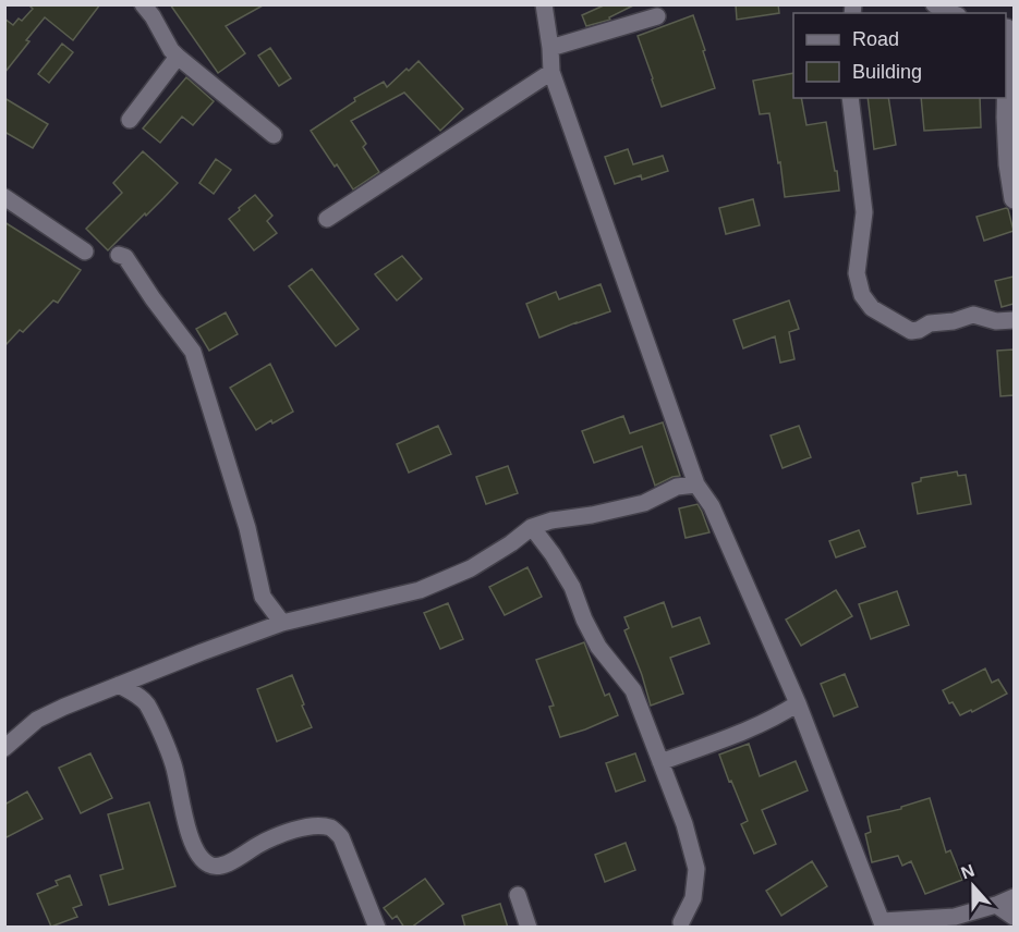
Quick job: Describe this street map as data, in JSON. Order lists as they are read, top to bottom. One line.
{"legend":["Road","Building"],"north":"top"}
